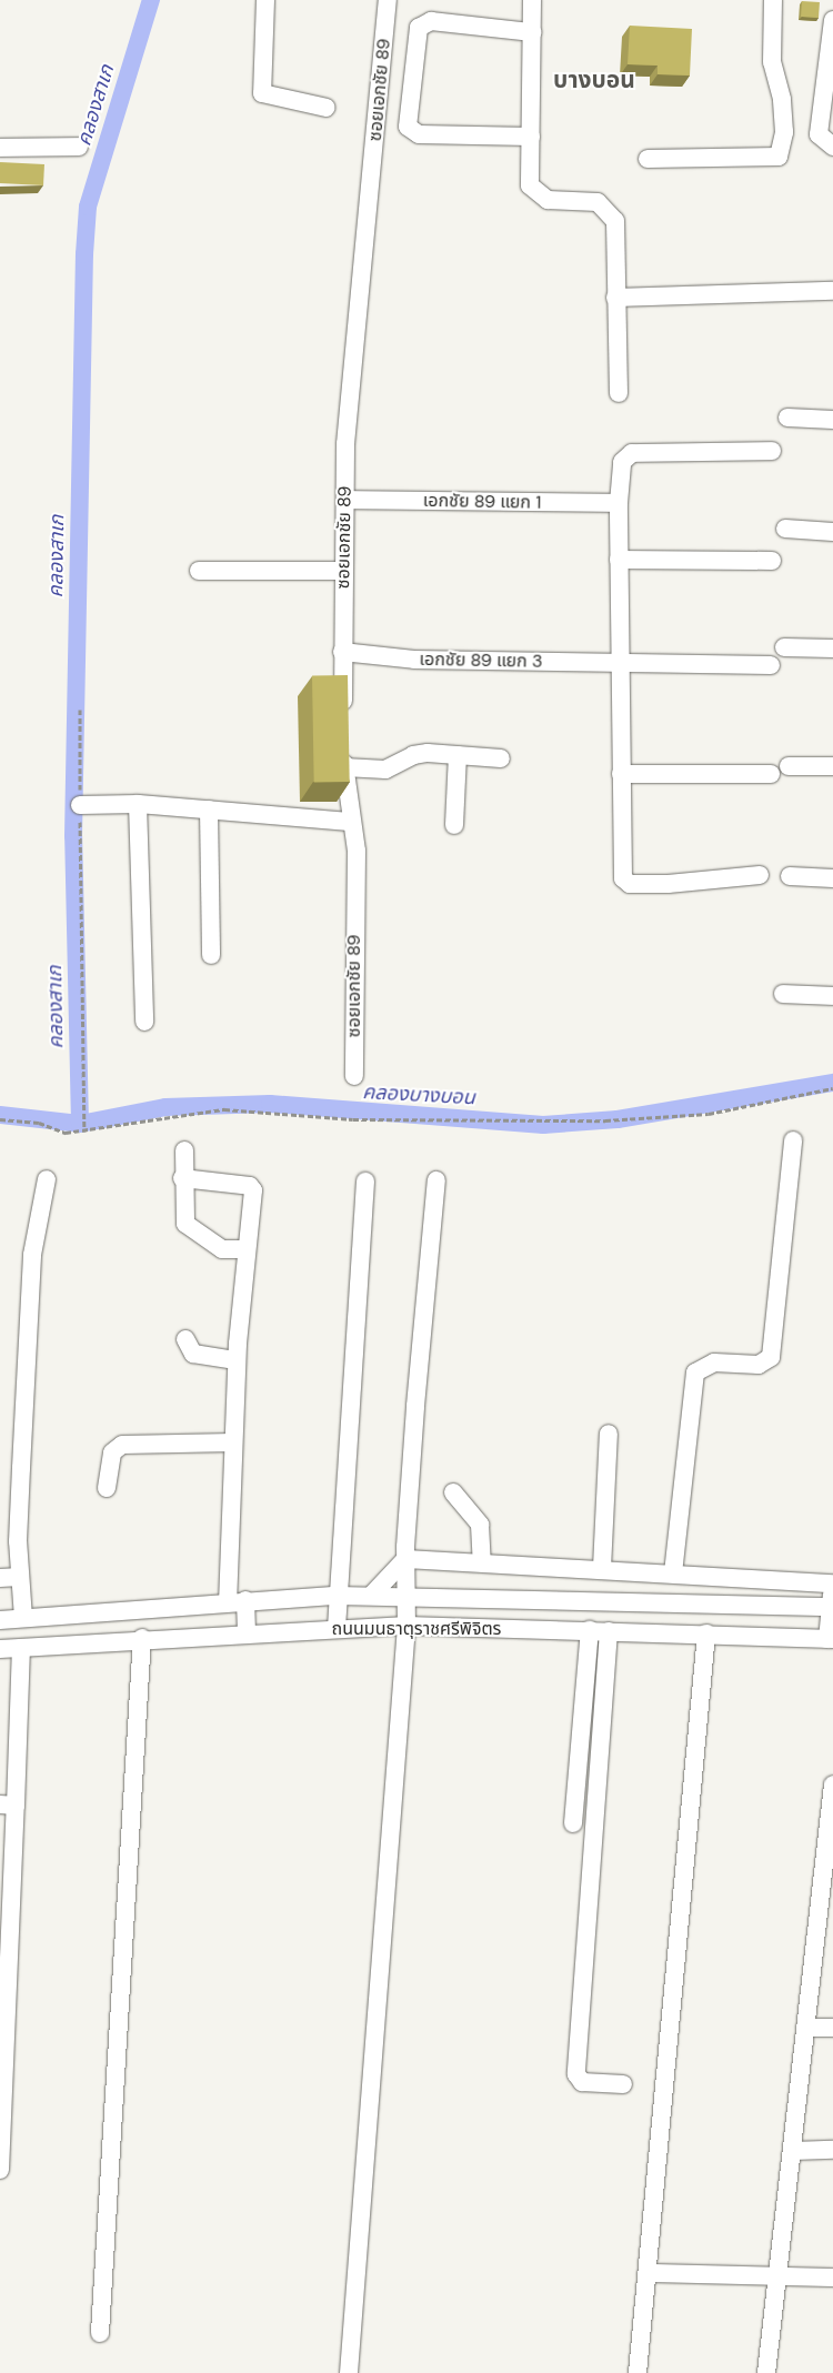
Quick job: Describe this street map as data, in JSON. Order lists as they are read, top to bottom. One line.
{"streets":{"street":["ซอยเอกชัย 89","เอกชัย 89 แยก 1","เอกชัย 89 แยก 3","ถนนมนธาตุราชศรีพิจิตร"]},"crossings":[["ซอยเอกชัย 89","เอกชัย 89 แยก 1"],["ซอยเอกชัย 89","เอกชัย 89 แยก 3"]],"districts":["บางบอน"],"water":["คลองสาเก","คลองบางบอน"]}
